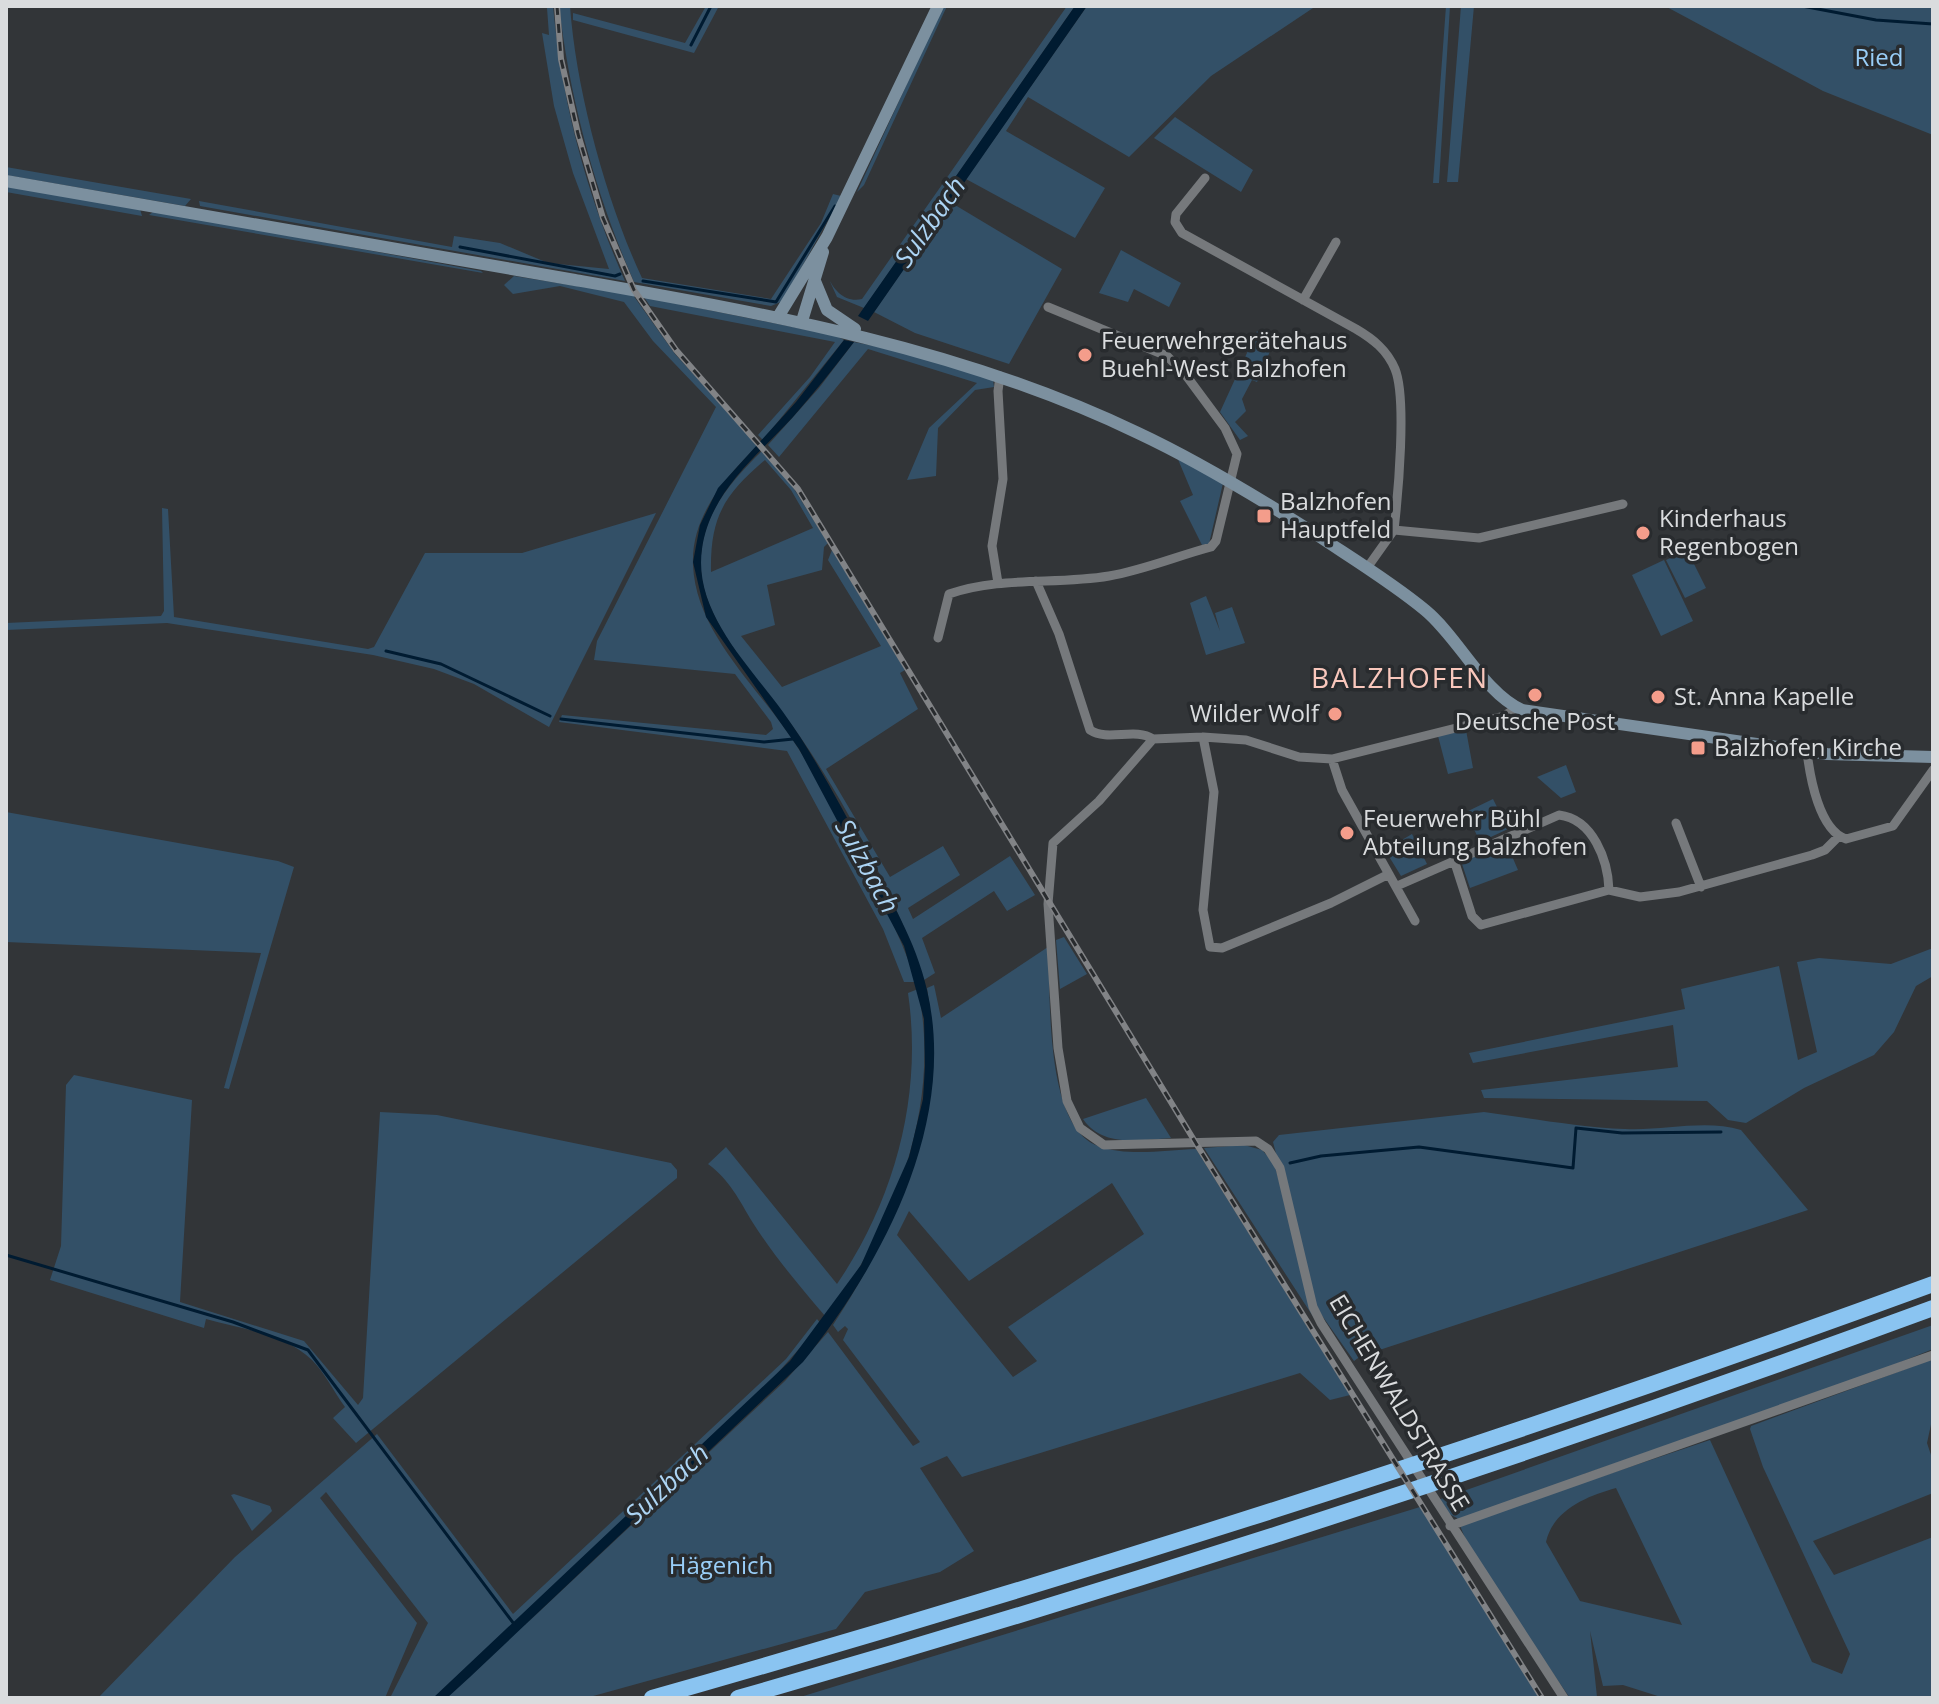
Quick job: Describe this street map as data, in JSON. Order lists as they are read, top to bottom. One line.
{"streets":{"street":["EICHENWALDSTRASSE"]},"districts":["BALZHOFEN"],"water":["Sulzbach"],"parks":["Ried","Hägenich"],"places":{"other":["Feuerwehrgerätehaus Buehl-West Balzhofen","Kinderhaus Regenbogen","Deutsche Post","St. Anna Kapelle","Wilder Wolf","Feuerwehr Bühl Abteilung Balzhofen"],"transit":["Balzhofen Hauptfeld","Balzhofen Kirche"]}}
